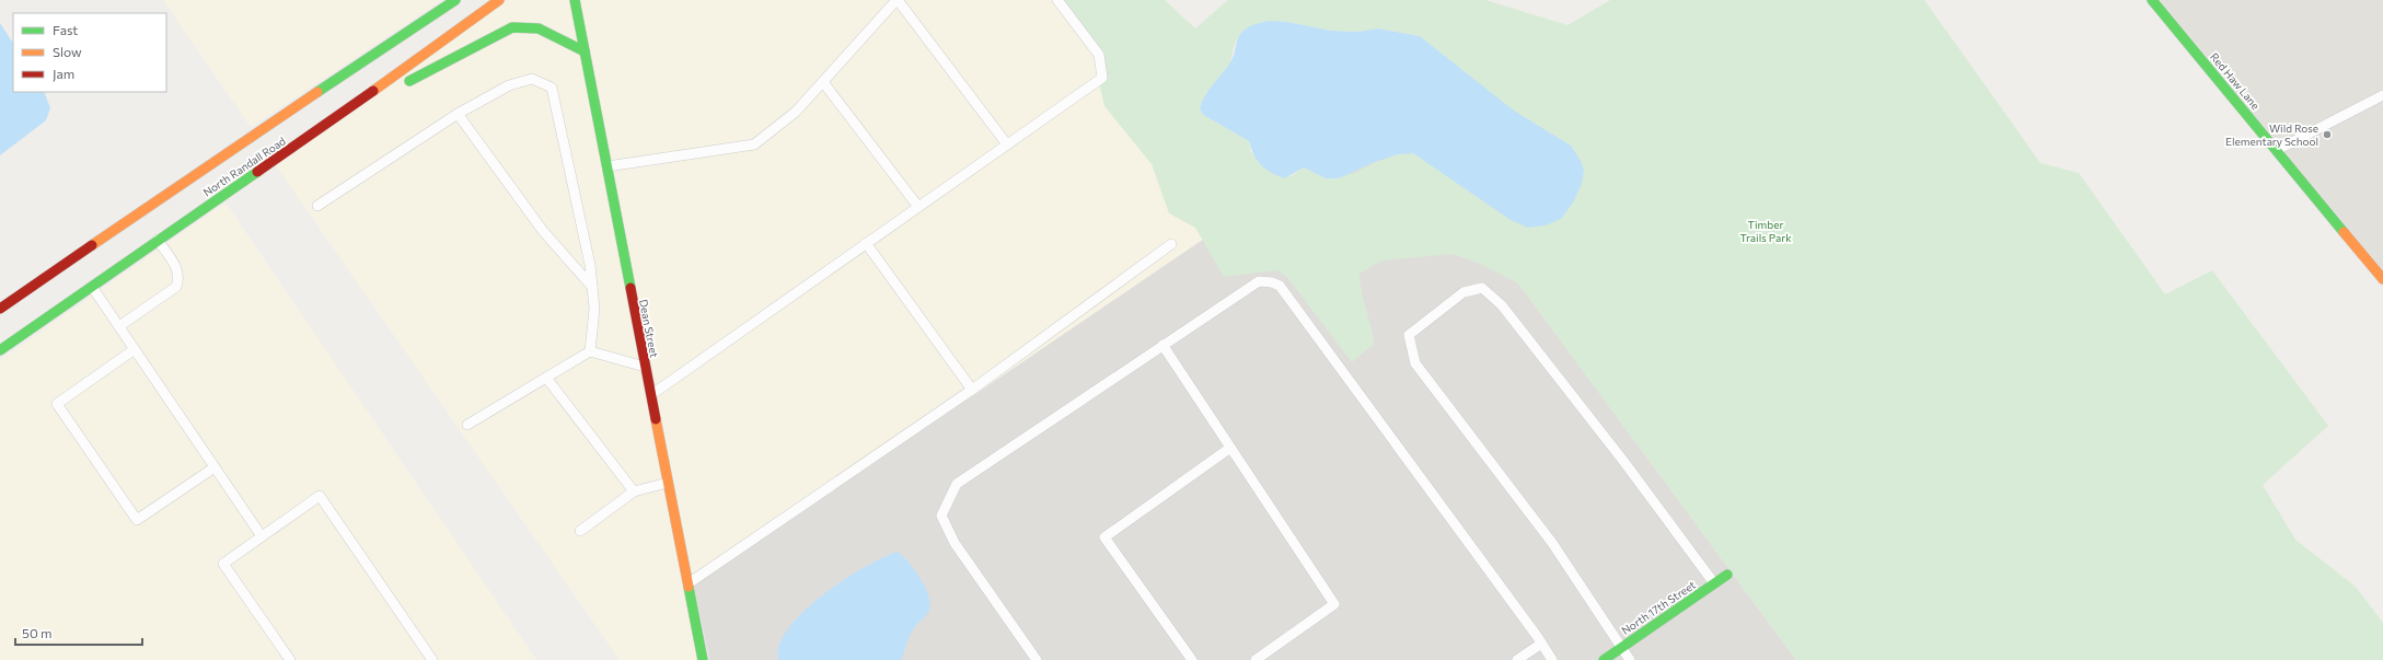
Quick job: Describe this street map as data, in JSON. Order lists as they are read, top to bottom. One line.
{"streets":{"main road":["Red Haw Lane","North Randall Road","Dean Street","North 17th Street"]},"parks":["Timber Trails Park"],"places":["Wild Rose Elementary School"],"legend":["Fast","Slow","Jam"],"scale_bar":"50 m"}
